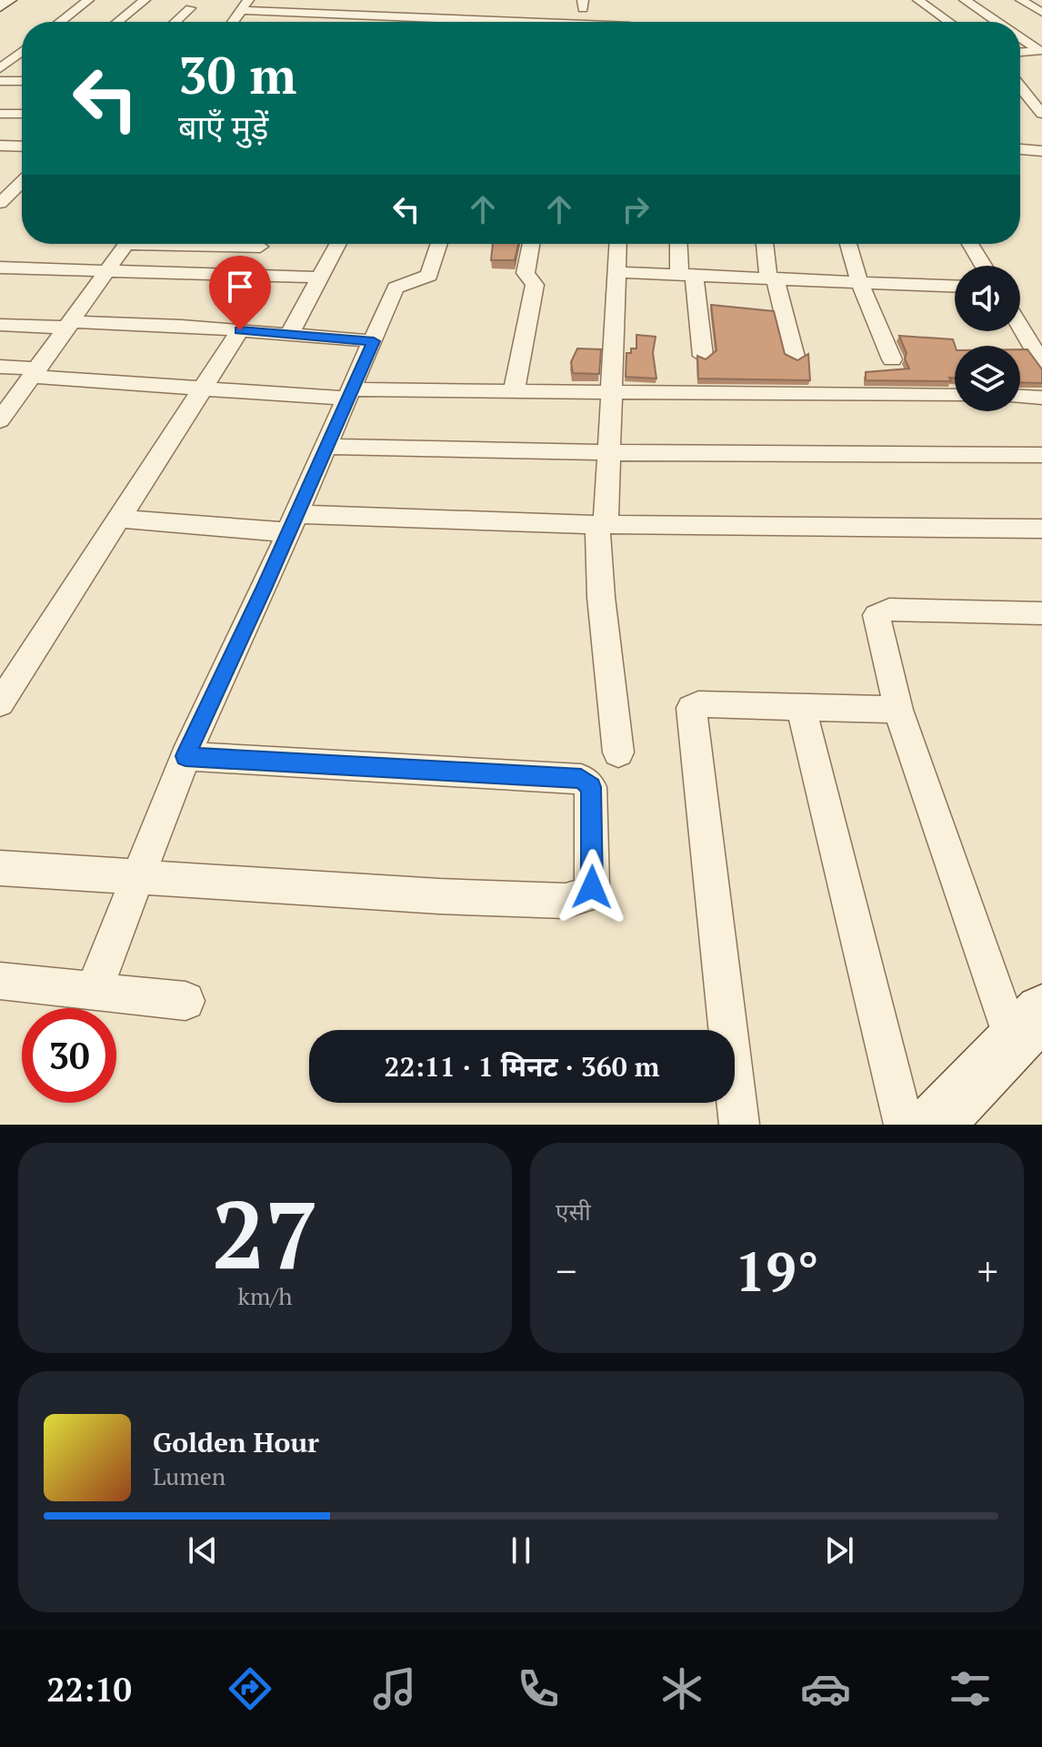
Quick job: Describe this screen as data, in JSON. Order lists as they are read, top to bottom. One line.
{"page":{"turn":["30 m","बाएँ मुड़ें"],"limit":"30","trip":"22:11 · 1 मिनट · 360 m","tile":[["27","km/h"],"एसी"],"heat":["−","19°","+"],"song":["Golden Hour","Lumen"],"tabs":"22:10"}}
